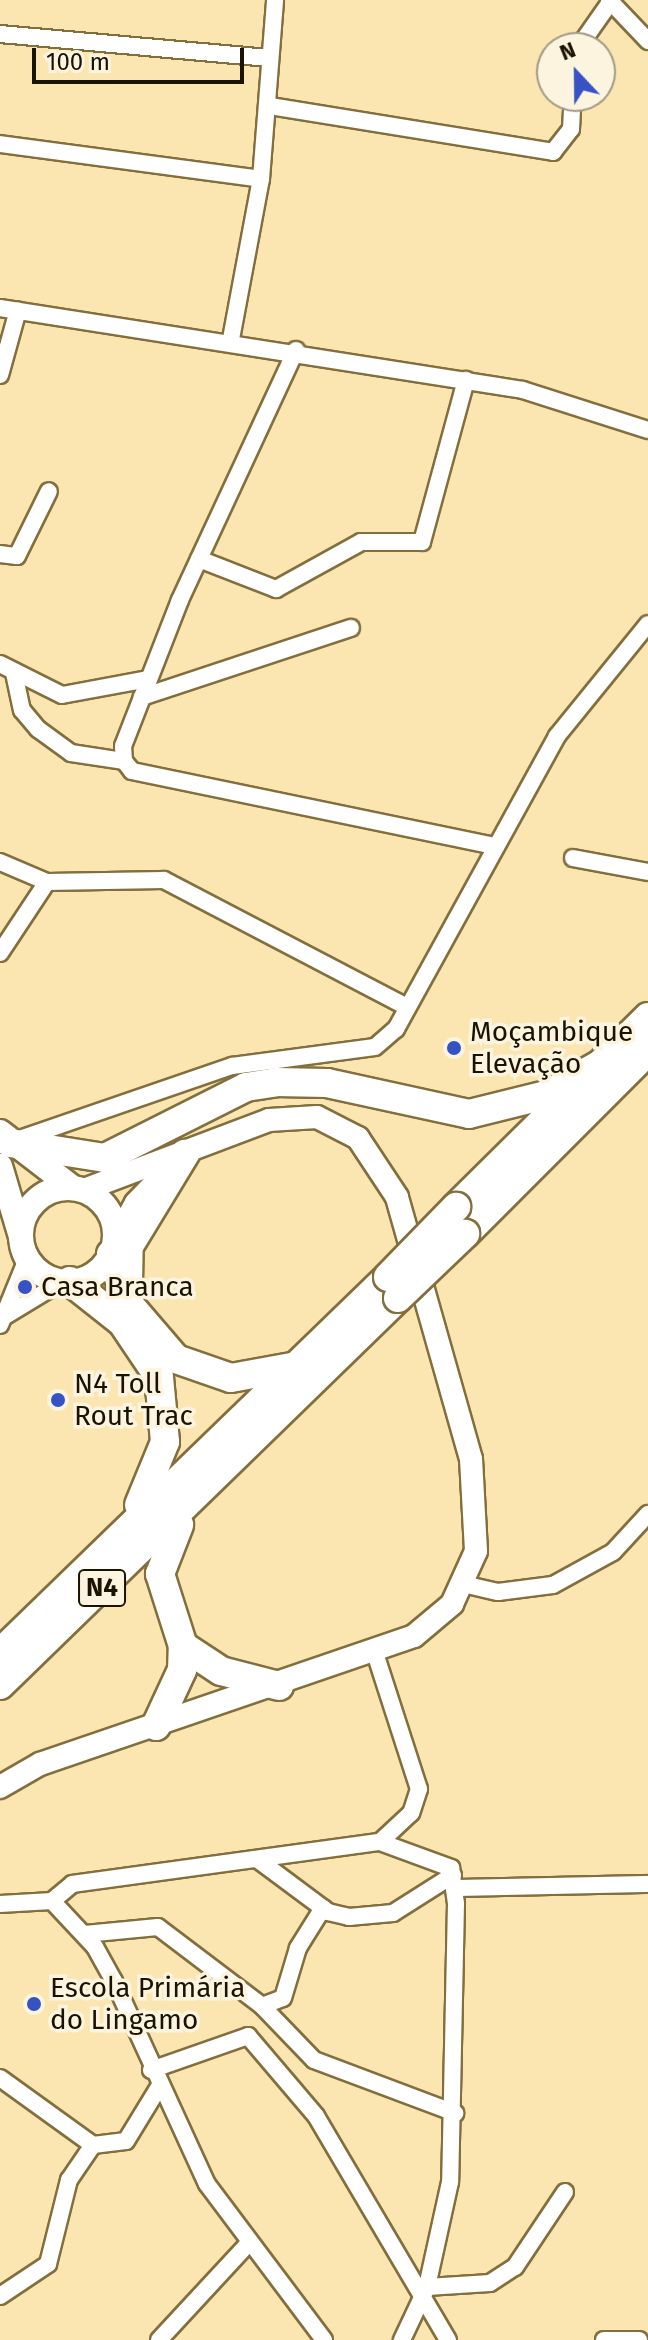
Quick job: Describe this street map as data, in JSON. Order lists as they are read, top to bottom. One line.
{"streets":{"highway":["N4"]},"places":["Moçambique Elevação","Casa Branca","N4 Toll Rout Trac","Escola Primária do Lingamo"],"scale_bar":"100 m","north":"top"}
